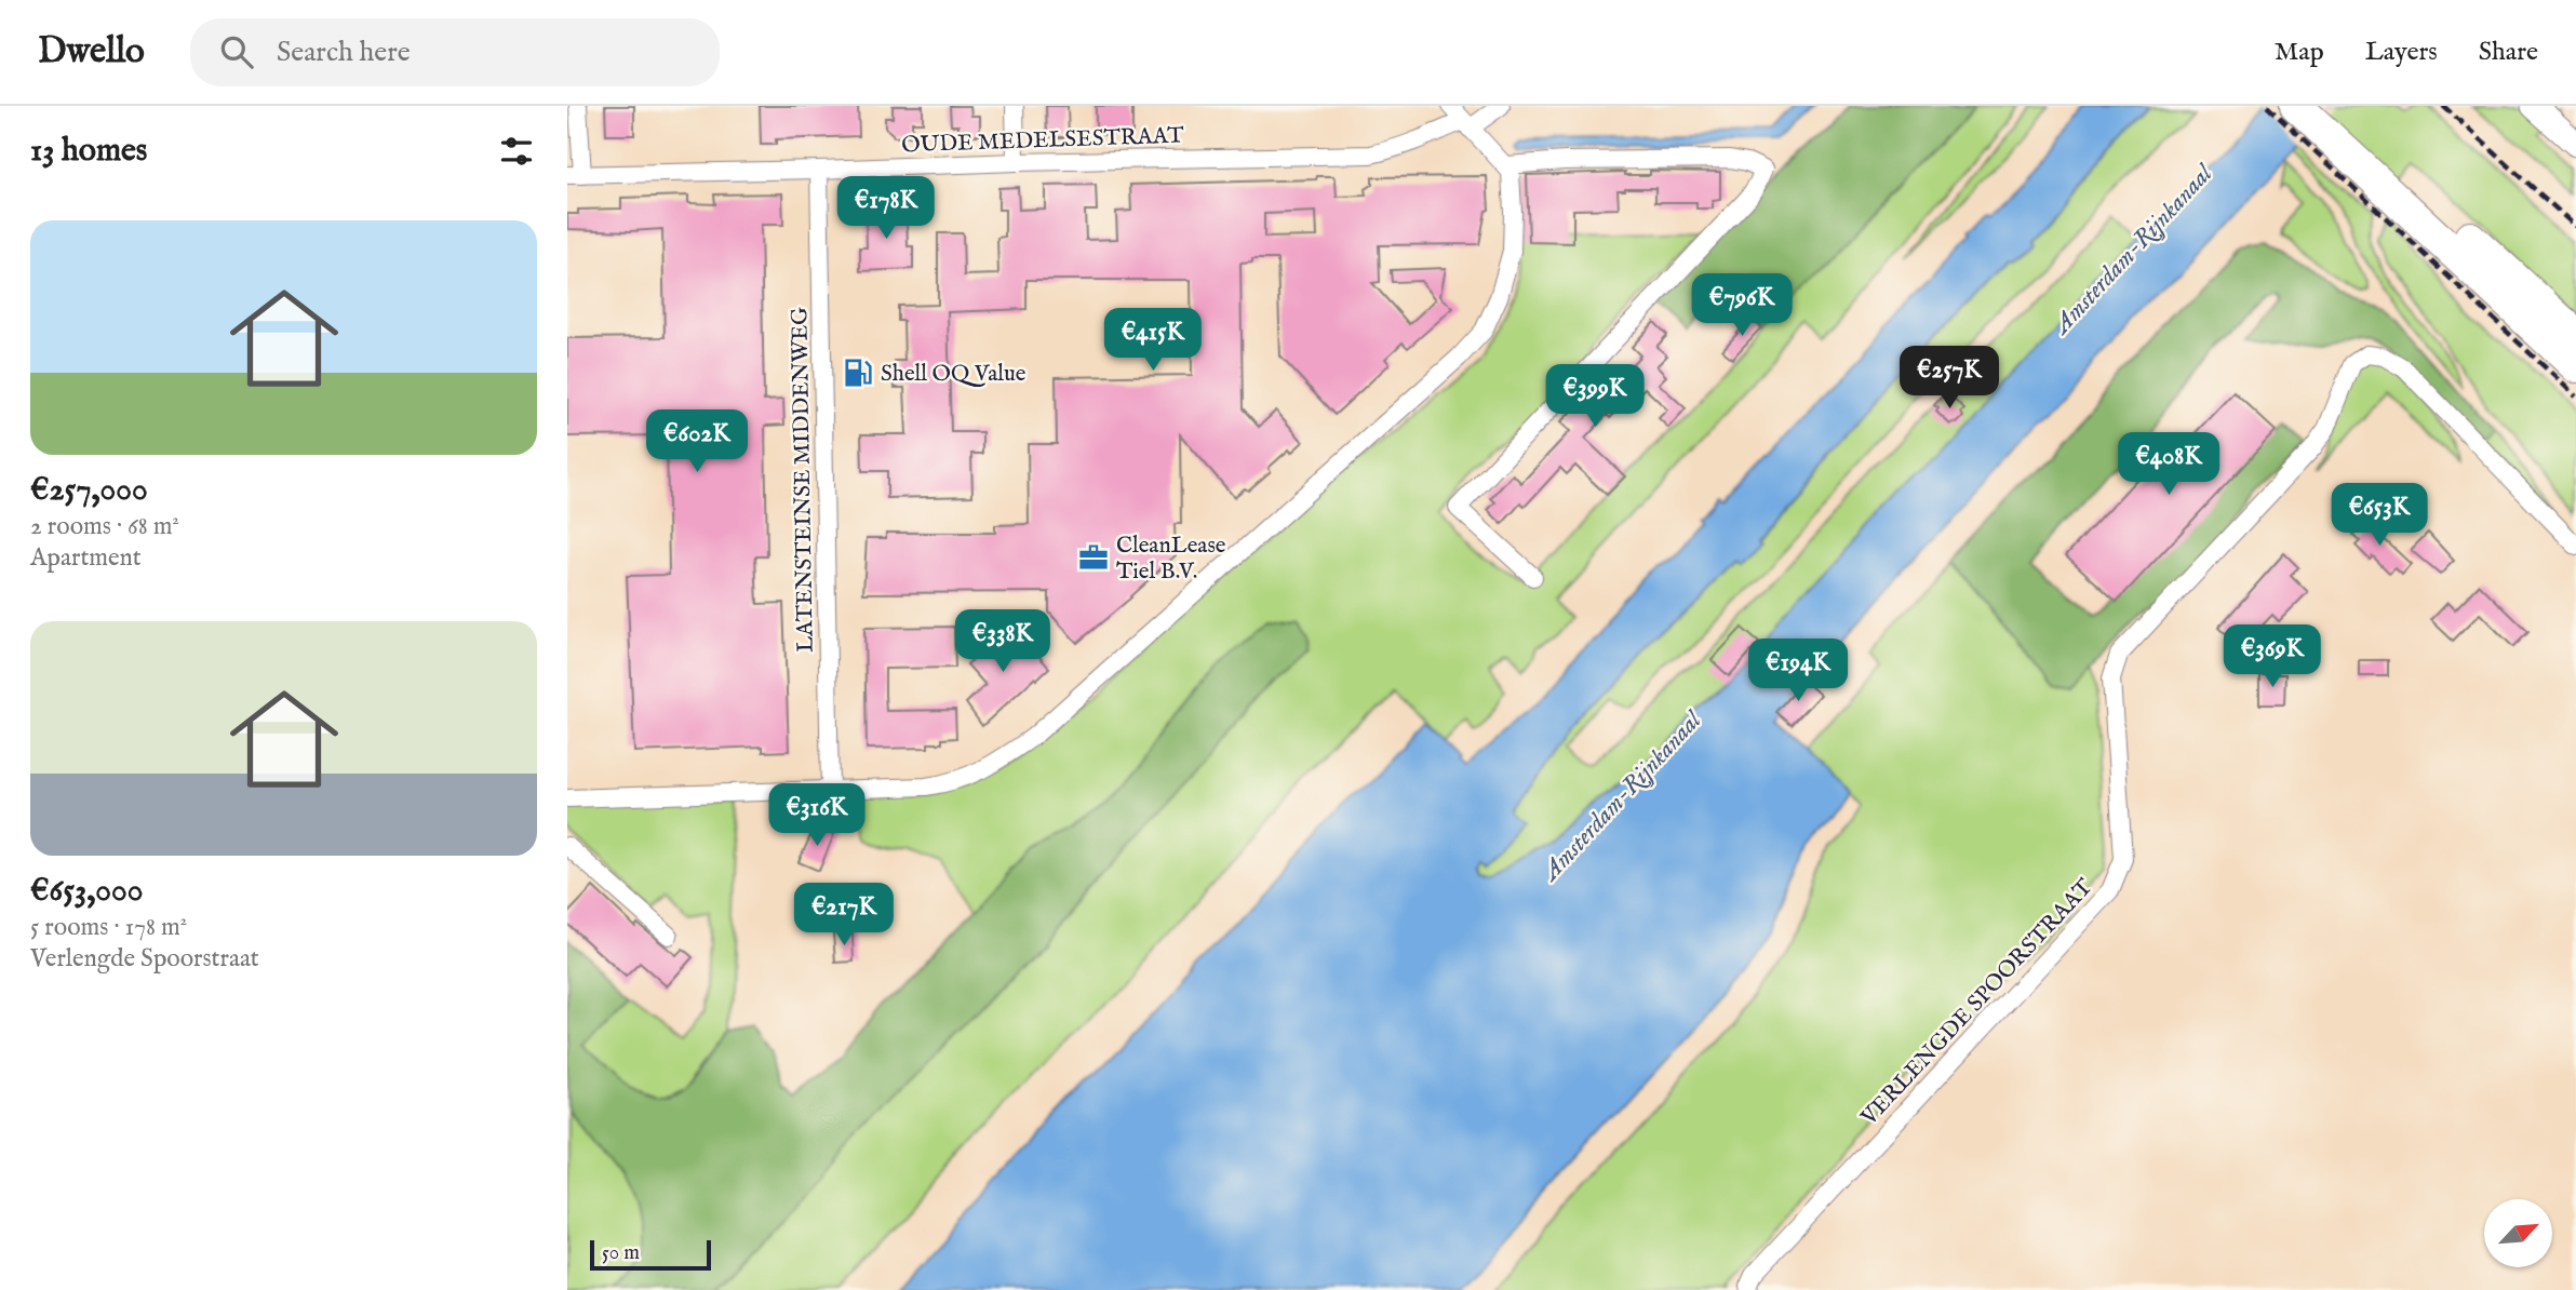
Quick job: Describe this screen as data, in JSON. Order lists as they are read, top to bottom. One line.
{"streets":{"street":["OUDE MEDELSESTRAAT","LATENSTEINSE MIDDENWEG","VERLENGDE SPOORSTRAAT"]},"crossings":[["OUDE MEDELSESTRAAT","LATENSTEINSE MIDDENWEG"]],"water":["Amsterdam-Rijnkanaal"],"places":{"fuel station":["Shell OQ Value"],"office":["CleanLease Tiel B.V."]},"scale_bar":"50 m","north":"top right","page":{"header":"Dwello","search":"Search here","nav":["Map","Layers","Share"],"heading":"13 homes","price":["€178K","€796K","€415K","€257K","€399K","€602K","€408K","€653K","€338K","€369K","€194K","€316K","€217K"],"list":[{"name":"€257,000","note":"2 rooms · 68 m² · Apartment"},{"name":"€653,000","note":"5 rooms · 178 m² · Verlengde Spoorstraat"}],"scale":"50 m"}}
